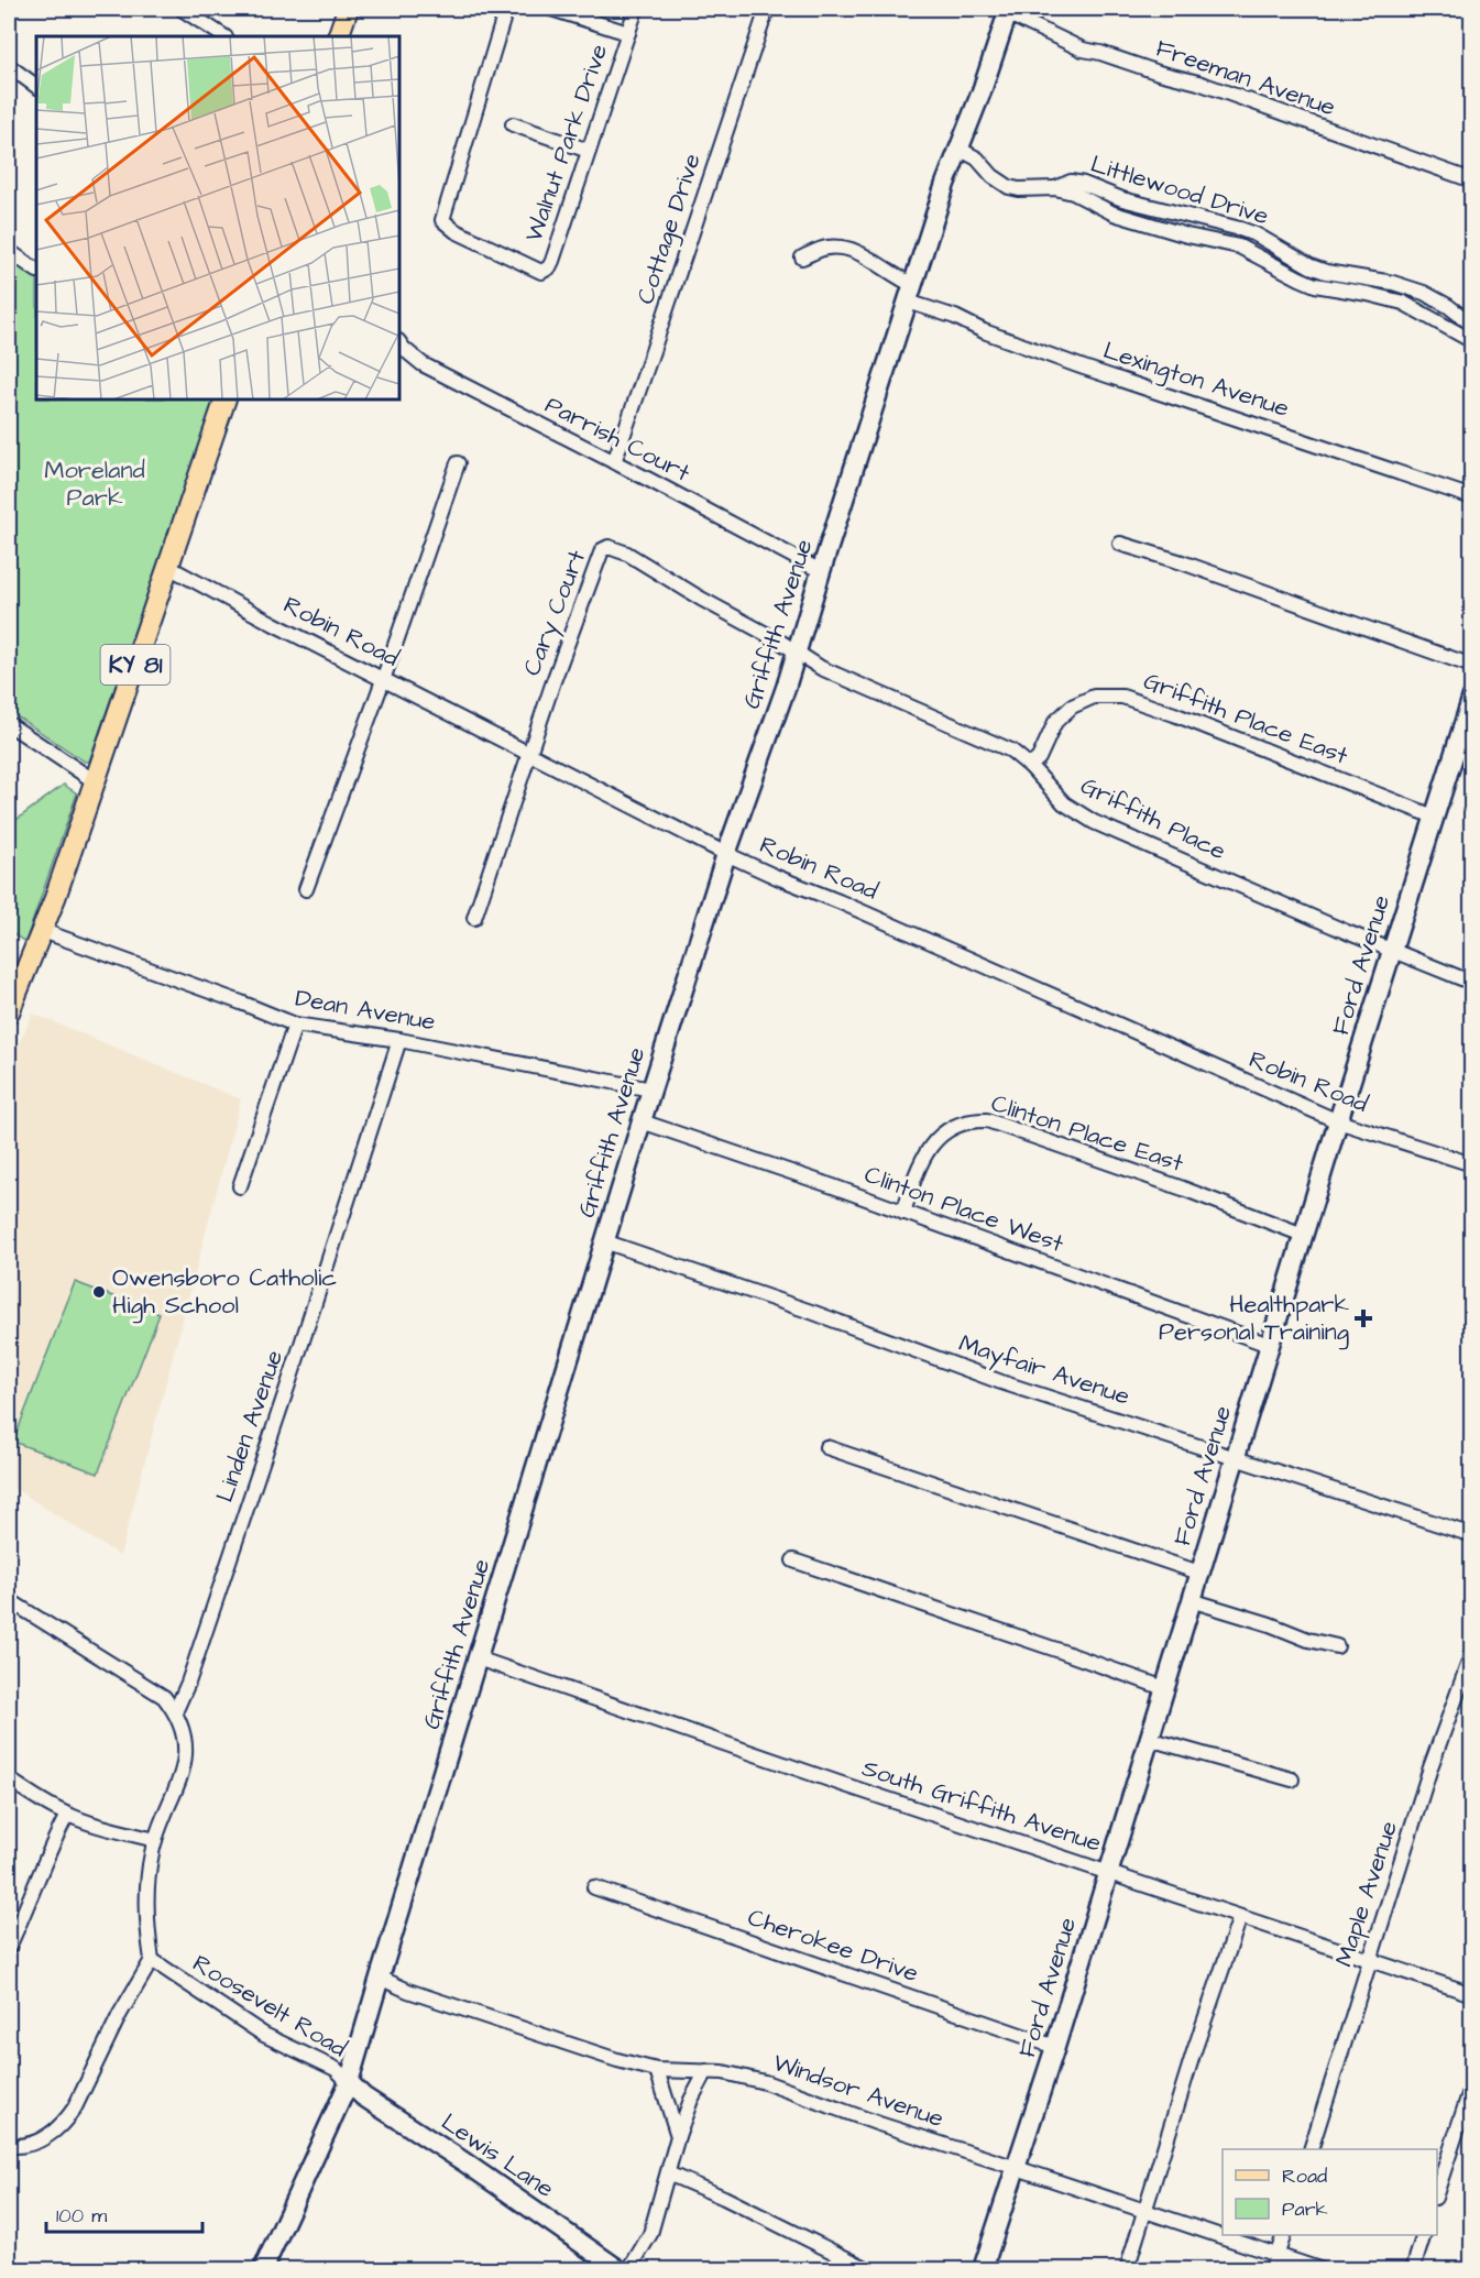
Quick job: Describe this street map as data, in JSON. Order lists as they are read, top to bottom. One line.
{"streets":{"main road":["KY 81"],"street":["Freeman Avenue","Walnut Park Drive","Littlewood Drive","Cottage Drive","Lexington Avenue","Parrish Court","Cary Court","Griffith Avenue","Robin Road","Griffith Place East","Griffith Place","Ford Avenue","Dean Avenue","Clinton Place East","Clinton Place West","Mayfair Avenue","Linden Avenue","South Griffith Avenue","Maple Avenue","Cherokee Drive","Roosevelt Road","Windsor Avenue","Lewis Lane"]},"crossings":[["Freeman Avenue","Griffith Avenue"],["Littlewood Drive","Griffith Avenue"],["Cottage Drive","Parrish Court"],["Lexington Avenue","Griffith Avenue"],["Parrish Court","Griffith Avenue"],["Cary Court","Griffith Avenue"],["Cary Court","Robin Road"],["Cary Court","Griffith Place"],["Griffith Avenue","Robin Road"],["Griffith Avenue","Griffith Place"],["Griffith Avenue","Dean Avenue"],["Griffith Avenue","Clinton Place West"],["Griffith Avenue","Mayfair Avenue"],["Griffith Avenue","South Griffith Avenue"],["Griffith Avenue","Roosevelt Road"],["Griffith Avenue","Windsor Avenue"],["Griffith Avenue","Lewis Lane"],["Robin Road","KY 81"],["Robin Road","Ford Avenue"],["KY 81","Dean Avenue"],["Griffith Place East","Griffith Place"],["Griffith Place East","Ford Avenue"],["Griffith Place","Ford Avenue"],["Ford Avenue","Clinton Place East"],["Ford Avenue","Clinton Place West"],["Ford Avenue","Mayfair Avenue"],["Ford Avenue","South Griffith Avenue"],["Ford Avenue","Cherokee Drive"],["Ford Avenue","Windsor Avenue"],["Dean Avenue","Linden Avenue"],["Clinton Place East","Clinton Place West"],["South Griffith Avenue","Maple Avenue"],["Roosevelt Road","Lewis Lane"]],"parks":["Moreland Park"],"places":{"other":["Owensboro Catholic High School"],"health":["Healthpark Personal Training"]},"legend":["Road","Park"],"scale_bar":"100 m"}
